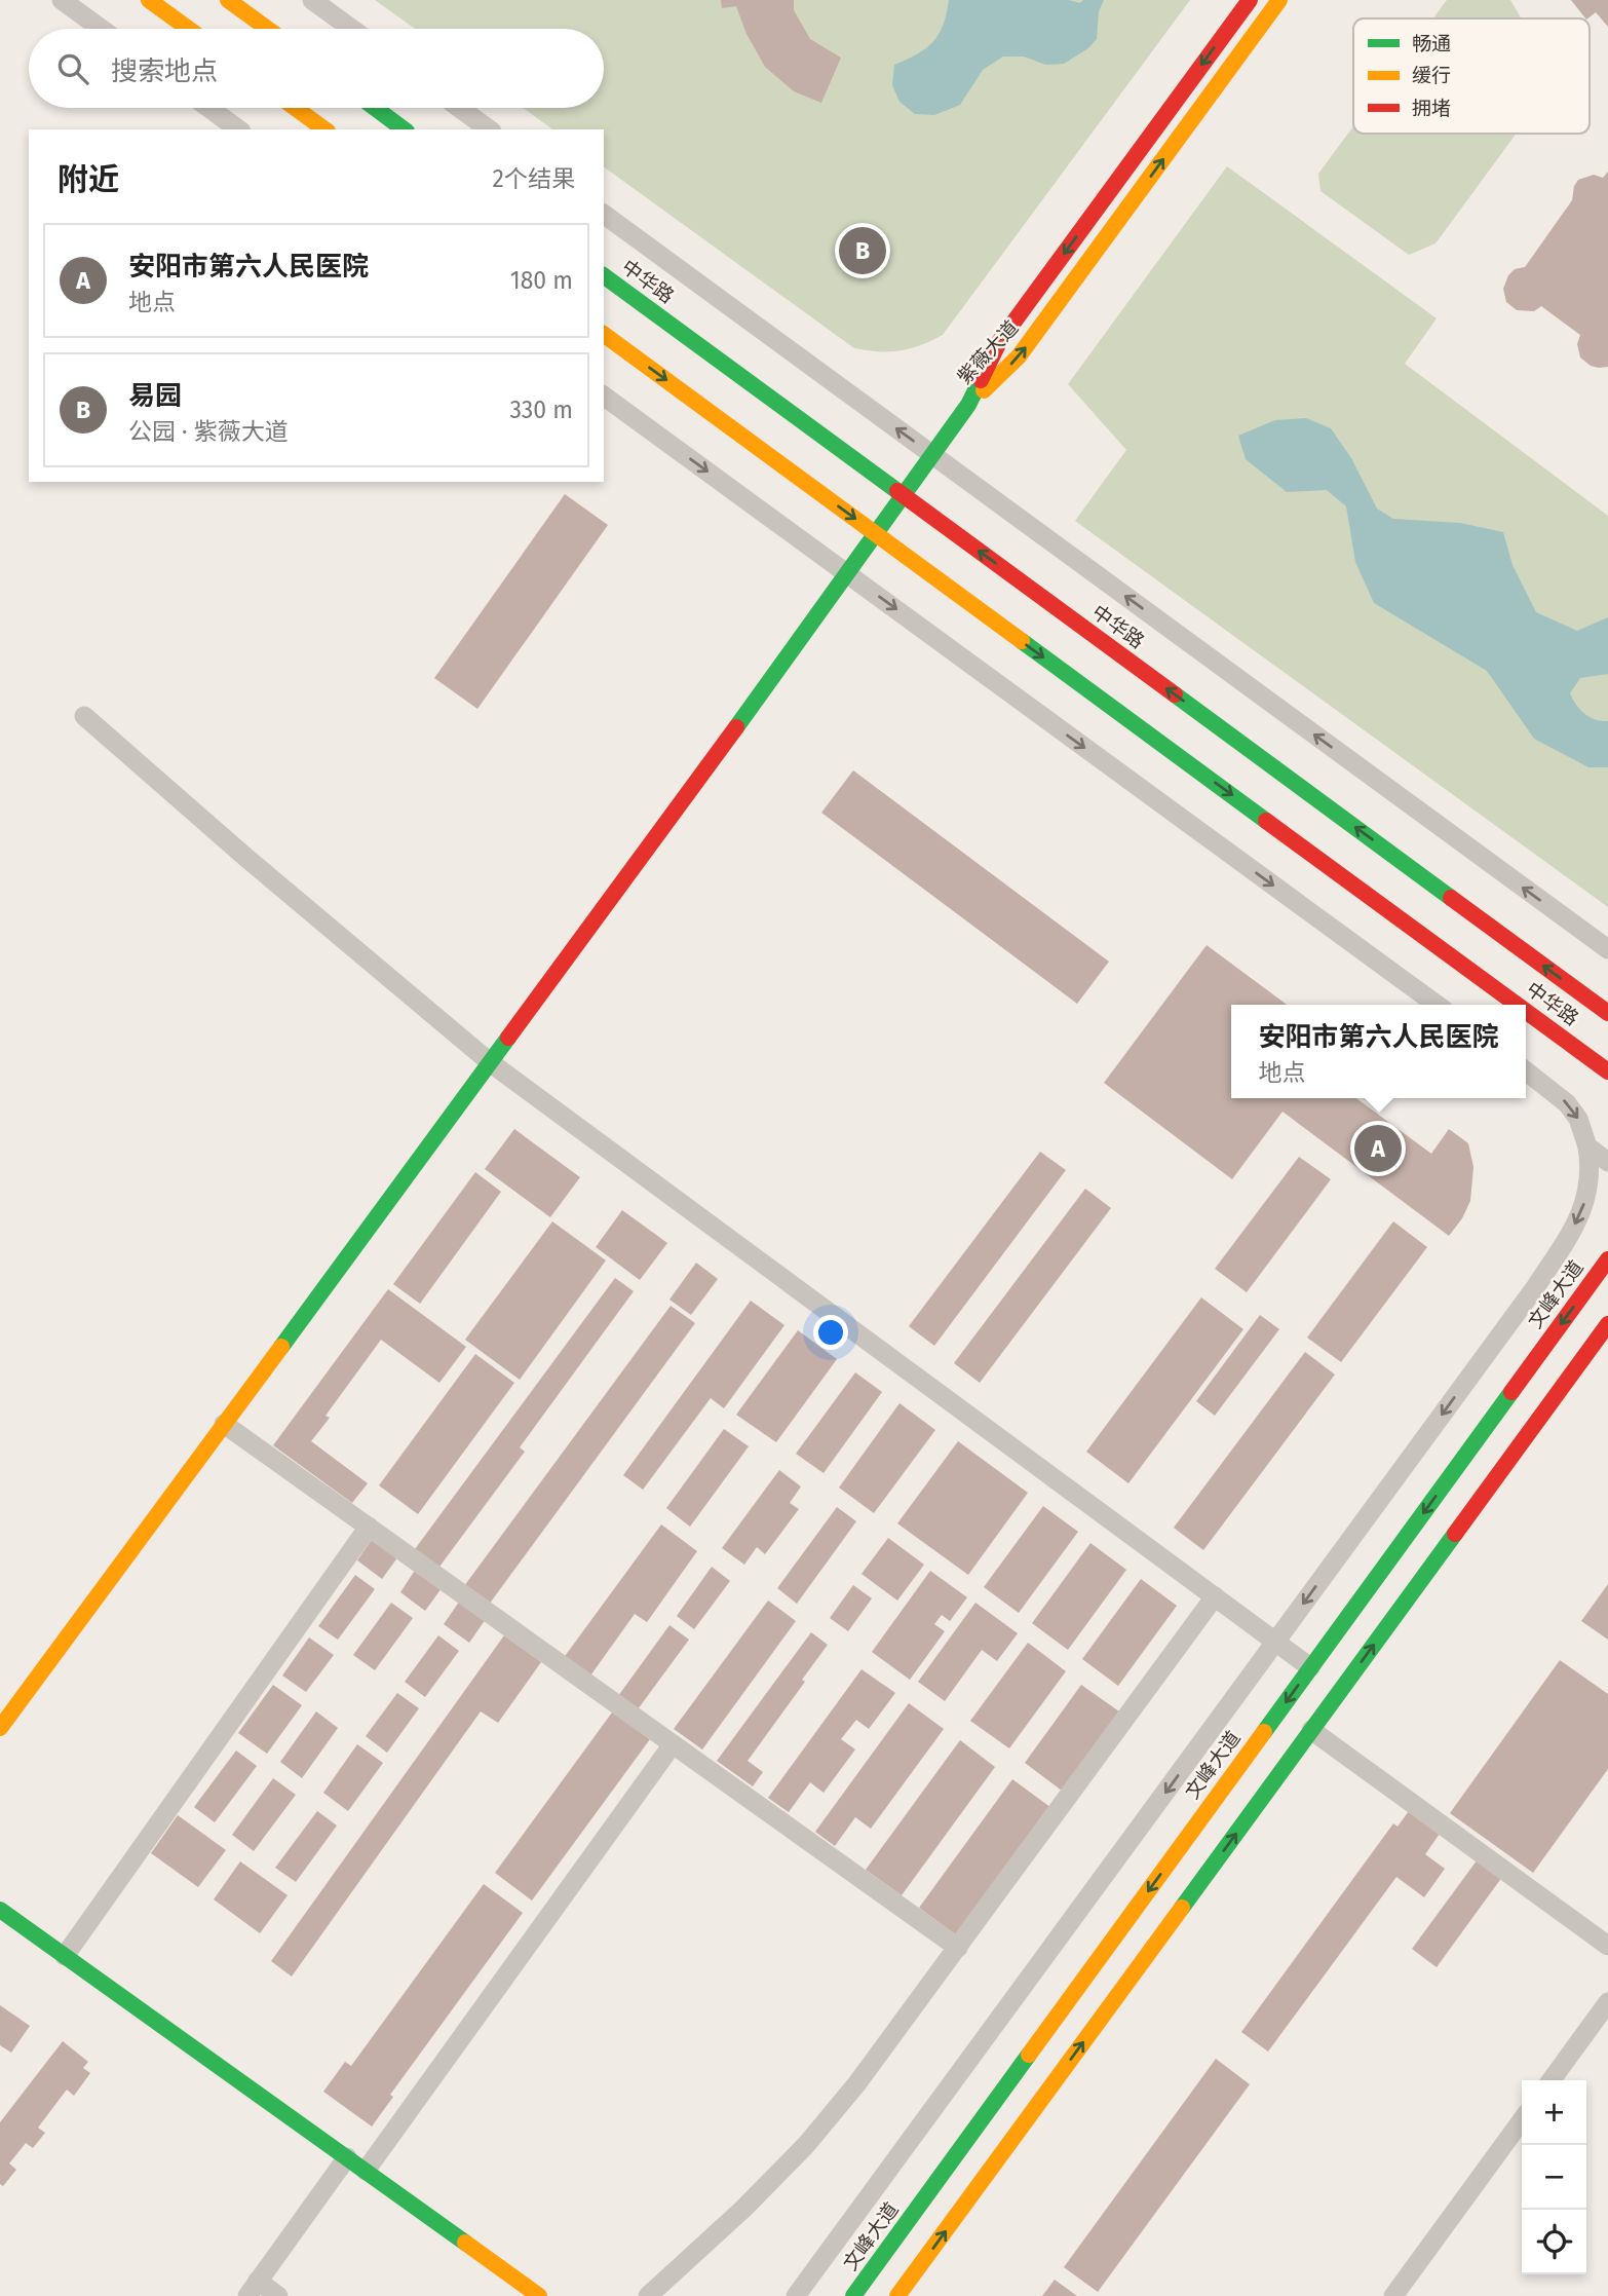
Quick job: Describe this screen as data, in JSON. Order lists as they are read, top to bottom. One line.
{"streets":{"main road":["中华路","紫薇大道","文峰大道"]},"legend":["畅通","缓行","拥堵"],"page":{"search":"搜索地点","heading":["附近","2个结果"],"pins":["B","A"],"list":[{"mark":"A","name":"安阳市第六人民医院","note":"地点","value":"180 m"},{"mark":"B","name":"易园","note":"公园 · 紫薇大道","value":"330 m"}],"popup":["安阳市第六人民医院","地点"],"map_buttons":["+","−"]}}
